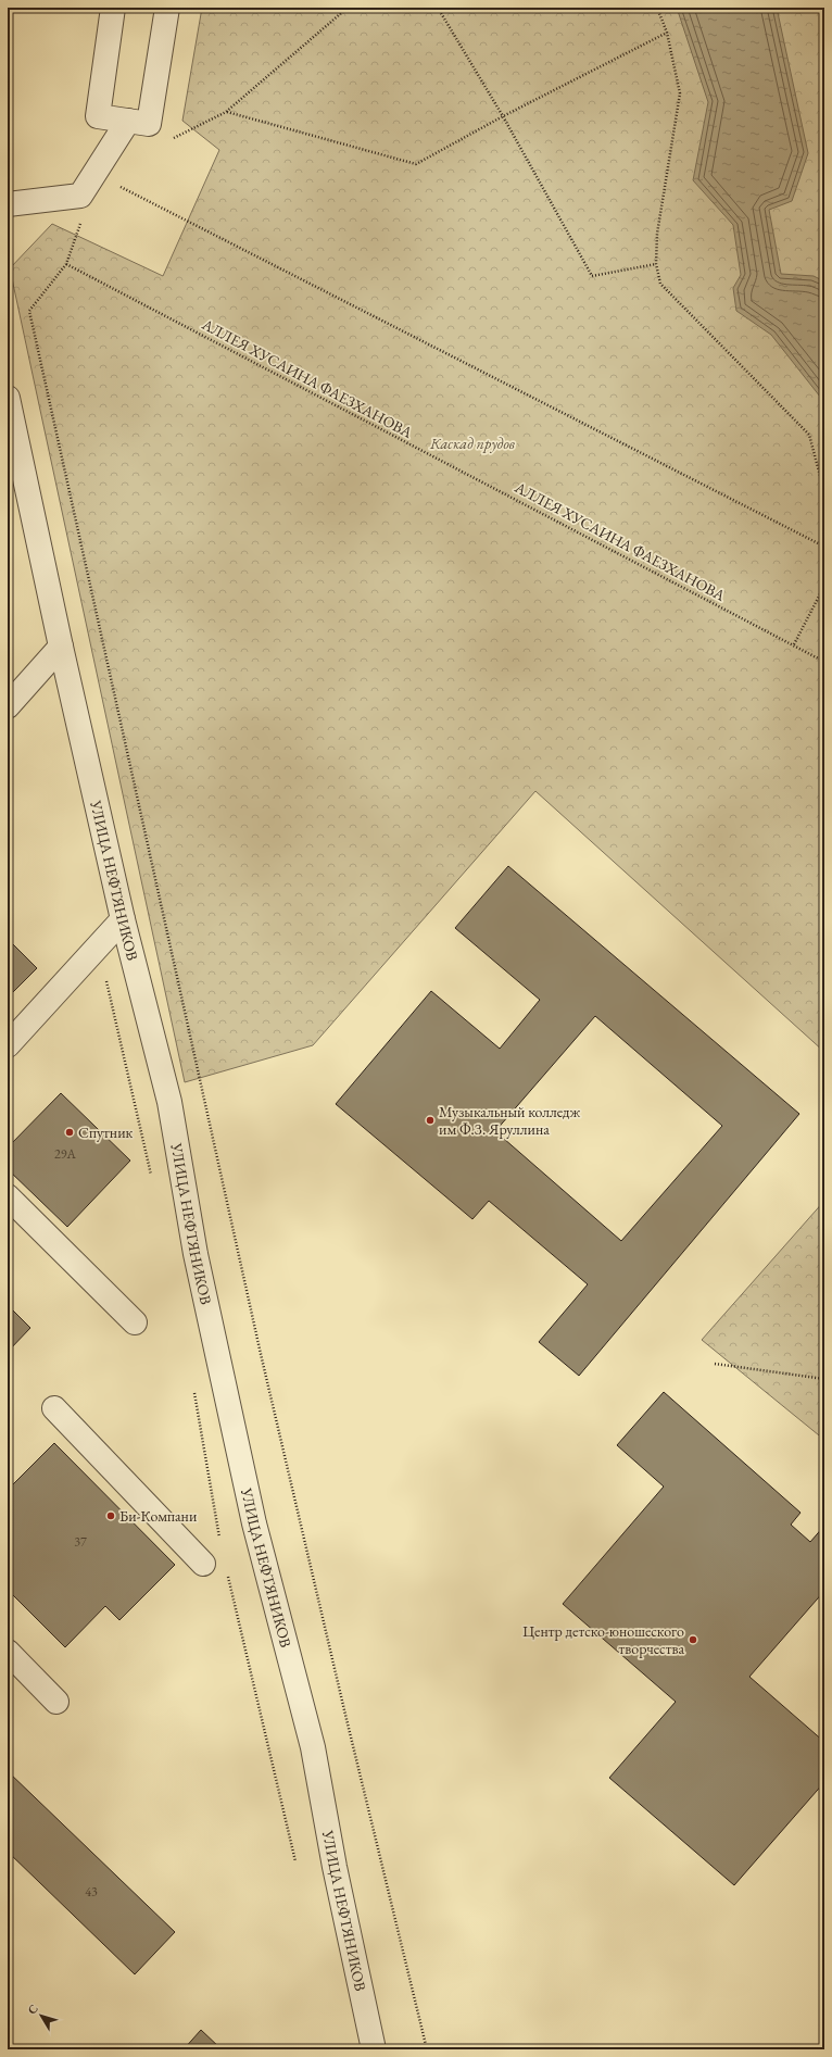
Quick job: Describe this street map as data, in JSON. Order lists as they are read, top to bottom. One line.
{"streets":{"street":["УЛИЦА НЕФТЯНИКОВ"],"path":["АЛЛЕЯ ХУСАИНА ФАЕЗХАНОВА"]},"parks":["Каскад прудов"],"places":["Музыкальный колледж им Ф.З. Яруллина","Спутник","Би-Компани","Центр детско-юношеского творчества"],"house_numbers":["29А","37","43"],"north":"top left"}
